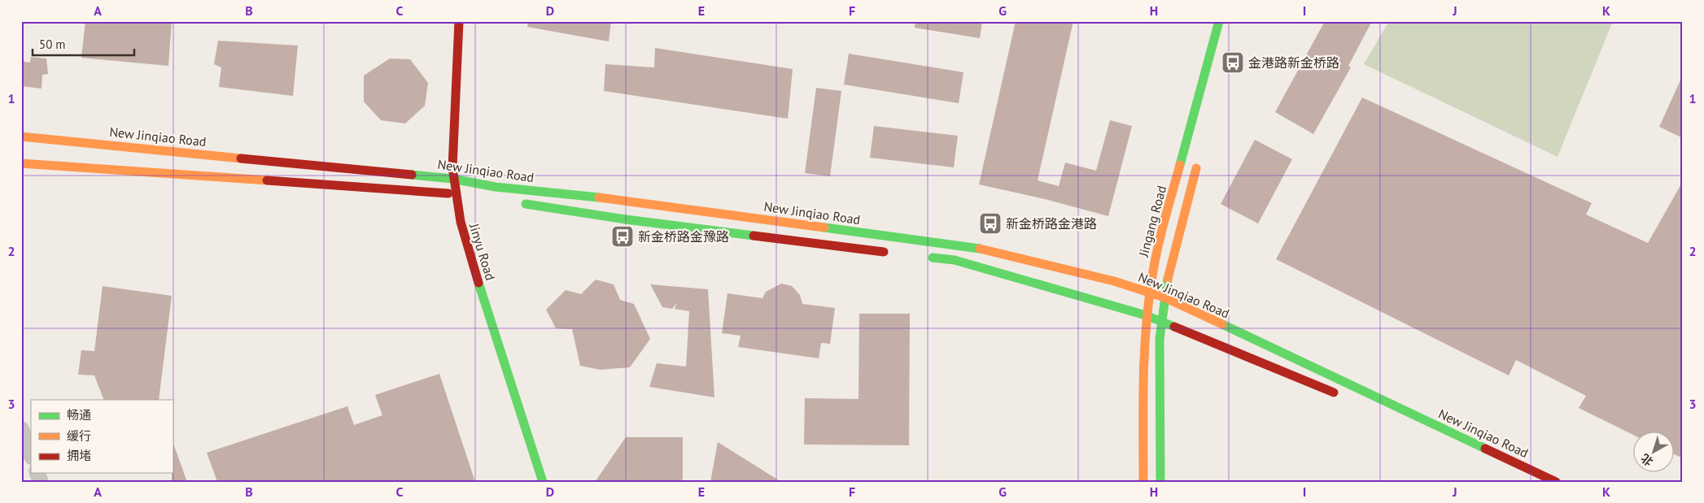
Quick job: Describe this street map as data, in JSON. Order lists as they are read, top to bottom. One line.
{"streets":{"street":["New Jinqiao Road","Jingang Road","Jinyu Road"]},"crossings":[["New Jinqiao Road","Jingang Road"],["New Jinqiao Road","Jinyu Road"]],"places":{"bus stop":["金港路新金桥路","新金桥路金港路","新金桥路金豫路"]},"legend":["畅通","缓行","拥堵"],"scale_bar":"50 m","north":"bottom left","grid":{"columns":["A","B","C","D","E","F","G","H","I","J","K"],"rows":["1","2","3"]}}
